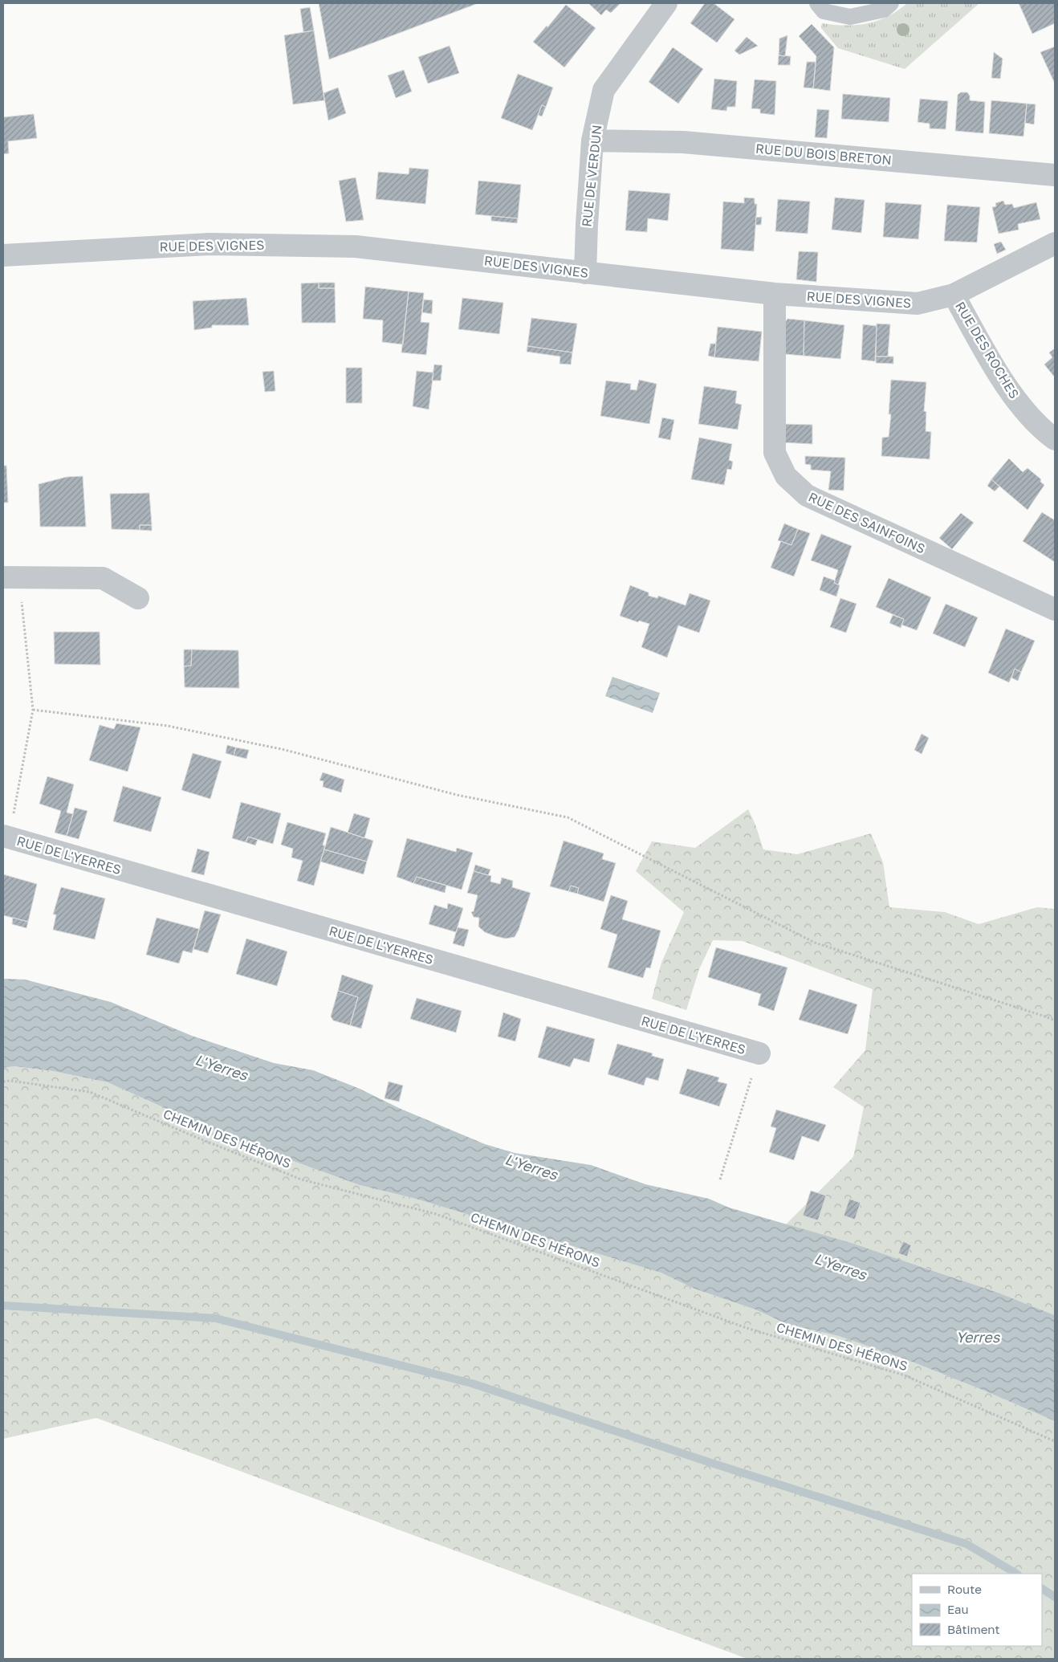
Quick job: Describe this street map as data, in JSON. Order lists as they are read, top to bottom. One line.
{"streets":{"street":["RUE DU BOIS BRETON","RUE DE VERDUN","RUE DES VIGNES","RUE DES ROCHES","RUE DES SAINFOINS","RUE DE L'YERRES"],"path":["CHEMIN DES HÉRONS"]},"crossings":[["RUE DU BOIS BRETON","RUE DE VERDUN"],["RUE DE VERDUN","RUE DES VIGNES"],["RUE DES VIGNES","RUE DES ROCHES"],["RUE DES VIGNES","RUE DES SAINFOINS"]],"water":["L'Yerres","Yerres"],"legend":["Route","Eau","Bâtiment"]}
